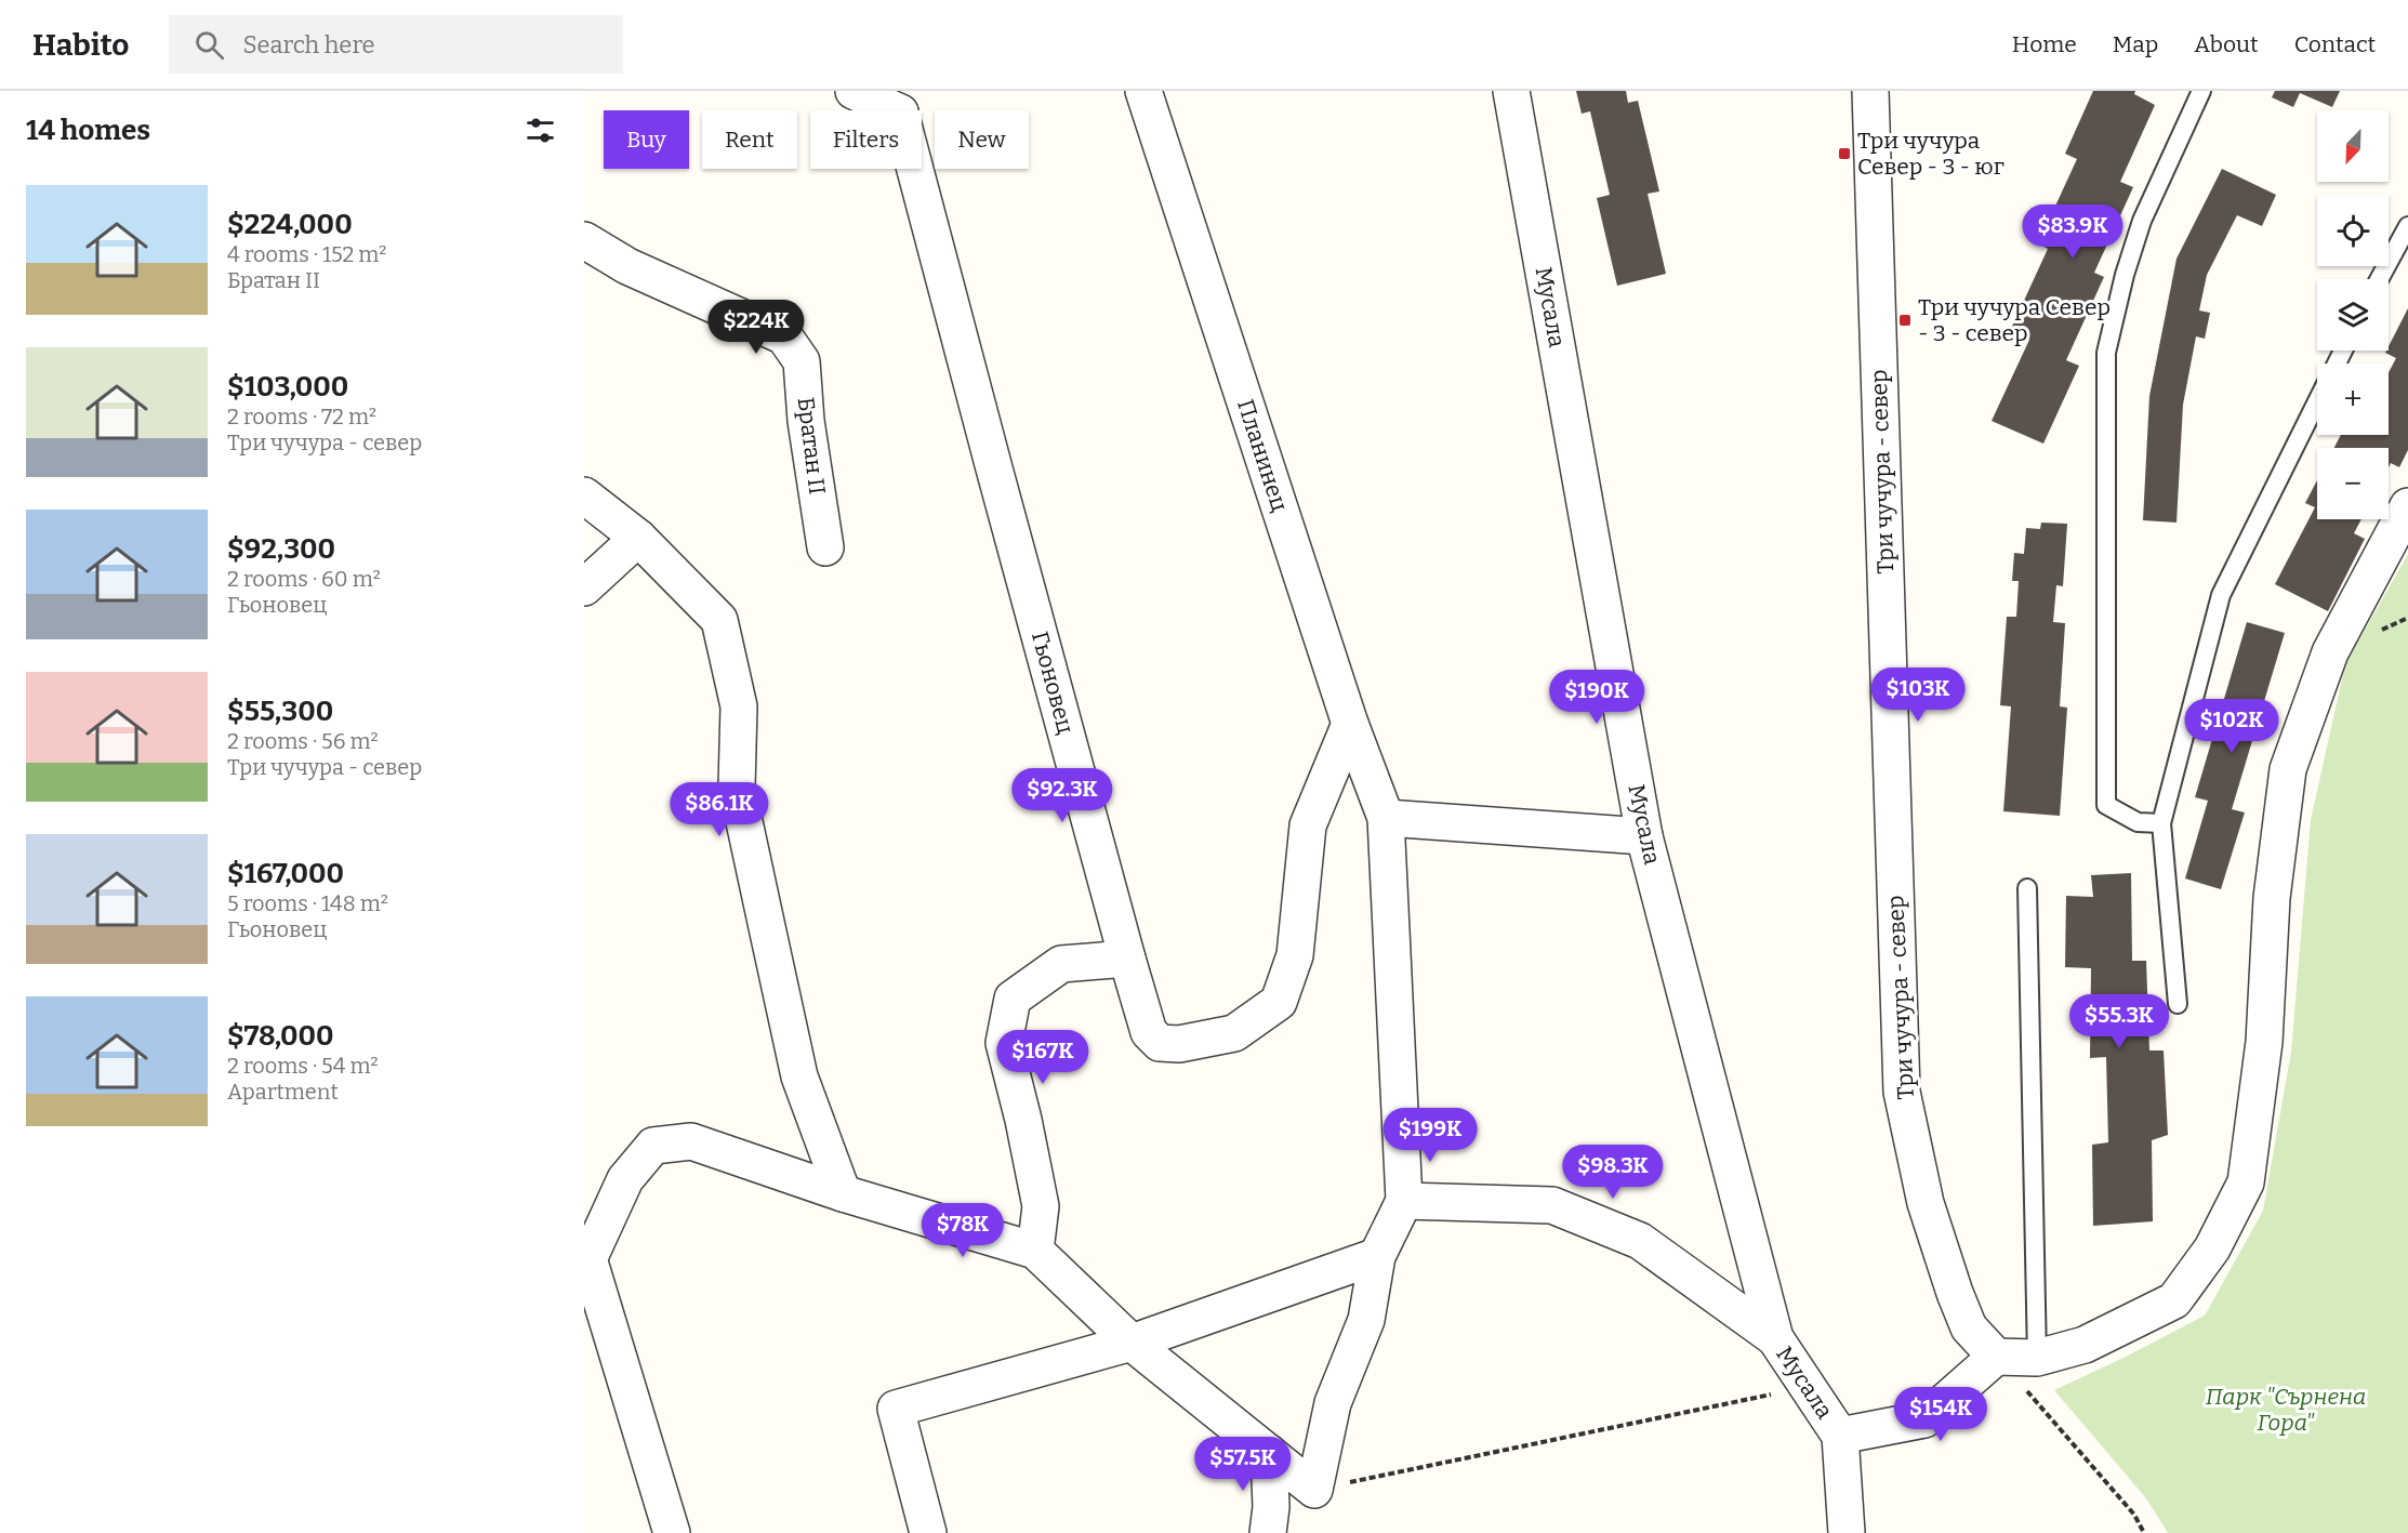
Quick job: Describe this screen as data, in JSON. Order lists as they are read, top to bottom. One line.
{"streets":{"street":["Мусала","Братан ІІ","Планинец","Три чучура - север","Гьоновец"]},"crossings":[["Планинец","Гьоновец"]],"parks":["Парк \"Сърнена Гора\""],"places":{"transit":["Три чучура Север - 3 - юг","Три чучура Север - 3 - север"]},"north":"bottom left","page":{"header":"Habito","search":"Search here","nav":["Home","Map","About","Contact"],"heading":"14 homes","map_buttons":["+","−"],"chip":["Buy","Rent","Filters","New"],"list":[{"name":"$224,000","note":"4 rooms · 152 m² · Братан ІІ"},{"name":"$103,000","note":"2 rooms · 72 m² · Три чучура - север"},{"name":"$92,300","note":"2 rooms · 60 m² · Гьоновец"},{"name":"$55,300","note":"2 rooms · 56 m² · Три чучура - север"},{"name":"$167,000","note":"5 rooms · 148 m² · Гьоновец"},{"name":"$78,000","note":"2 rooms · 54 m² · Apartment"}],"price":["$83.9K","$224K","$103K","$190K","$102K","$92.3K","$86.1K","$55.3K","$167K","$199K","$98.3K","$78K","$154K","$57.5K"]}}
